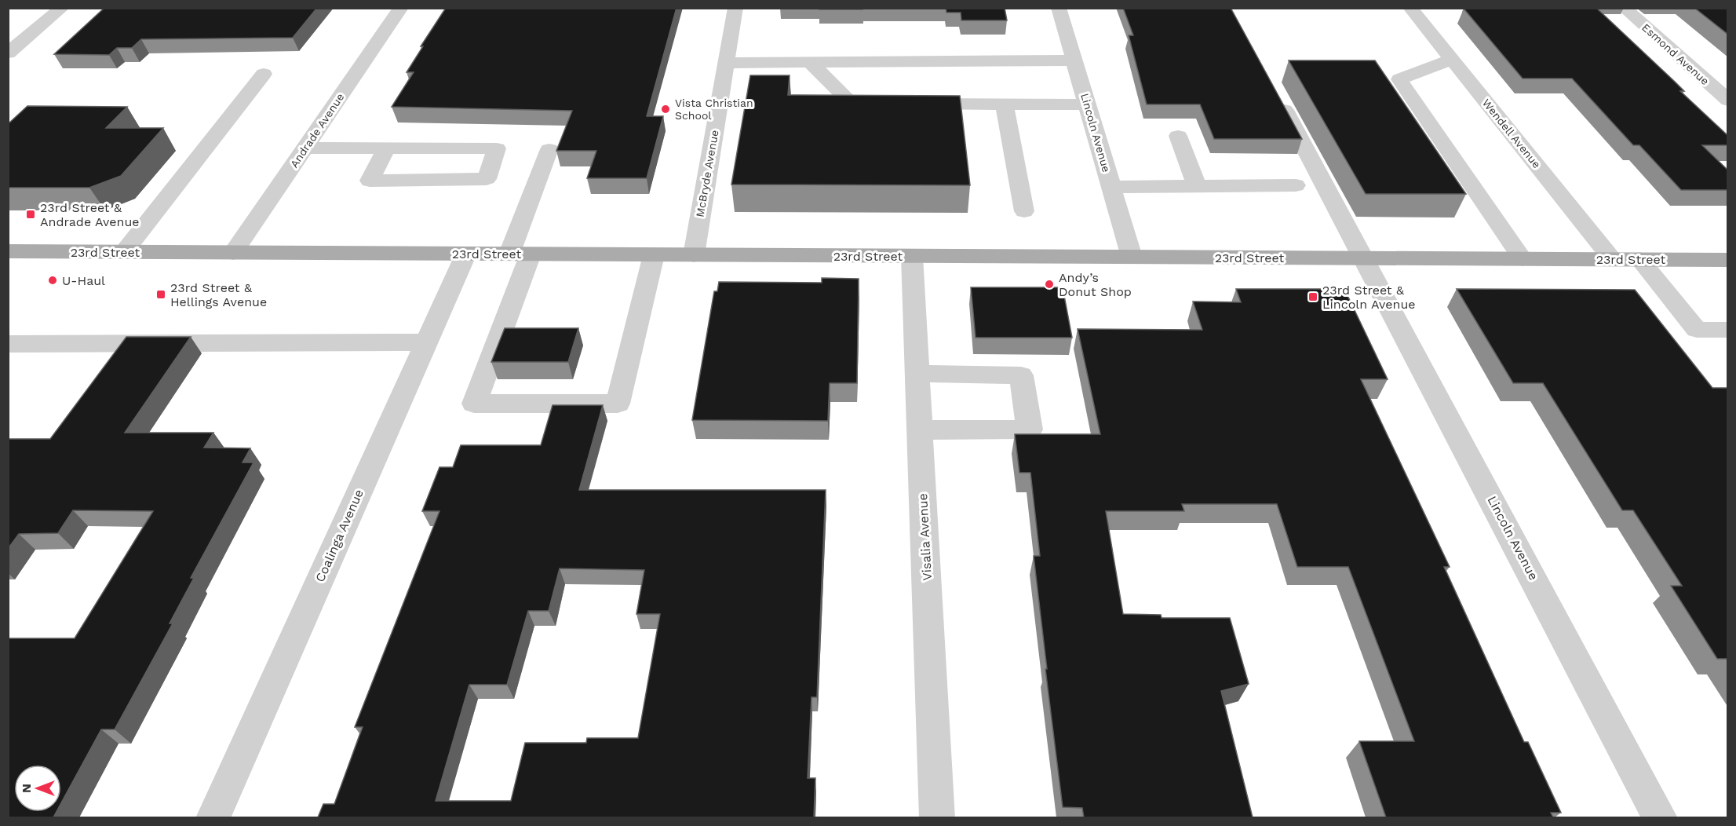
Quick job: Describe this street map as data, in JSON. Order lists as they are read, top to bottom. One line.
{"streets":{"main road":["23rd Street"],"street":["Esmond Avenue","Andrade Avenue","Lincoln Avenue","Wendell Avenue","McBryde Avenue","Coalinga Avenue","Visalia Avenue"]},"crossings":[["Andrade Avenue","23rd Street"],["Lincoln Avenue","23rd Street"],["Wendell Avenue","23rd Street"],["McBryde Avenue","23rd Street"],["23rd Street","Coalinga Avenue"],["23rd Street","Visalia Avenue"]],"places":{"other":["Vista Christian School","U-Haul","Andy’s Donut Shop"],"transit":["23rd Street & Andrade Avenue","23rd Street & Hellings Avenue","23rd Street & Lincoln Avenue"]},"north":"left"}
